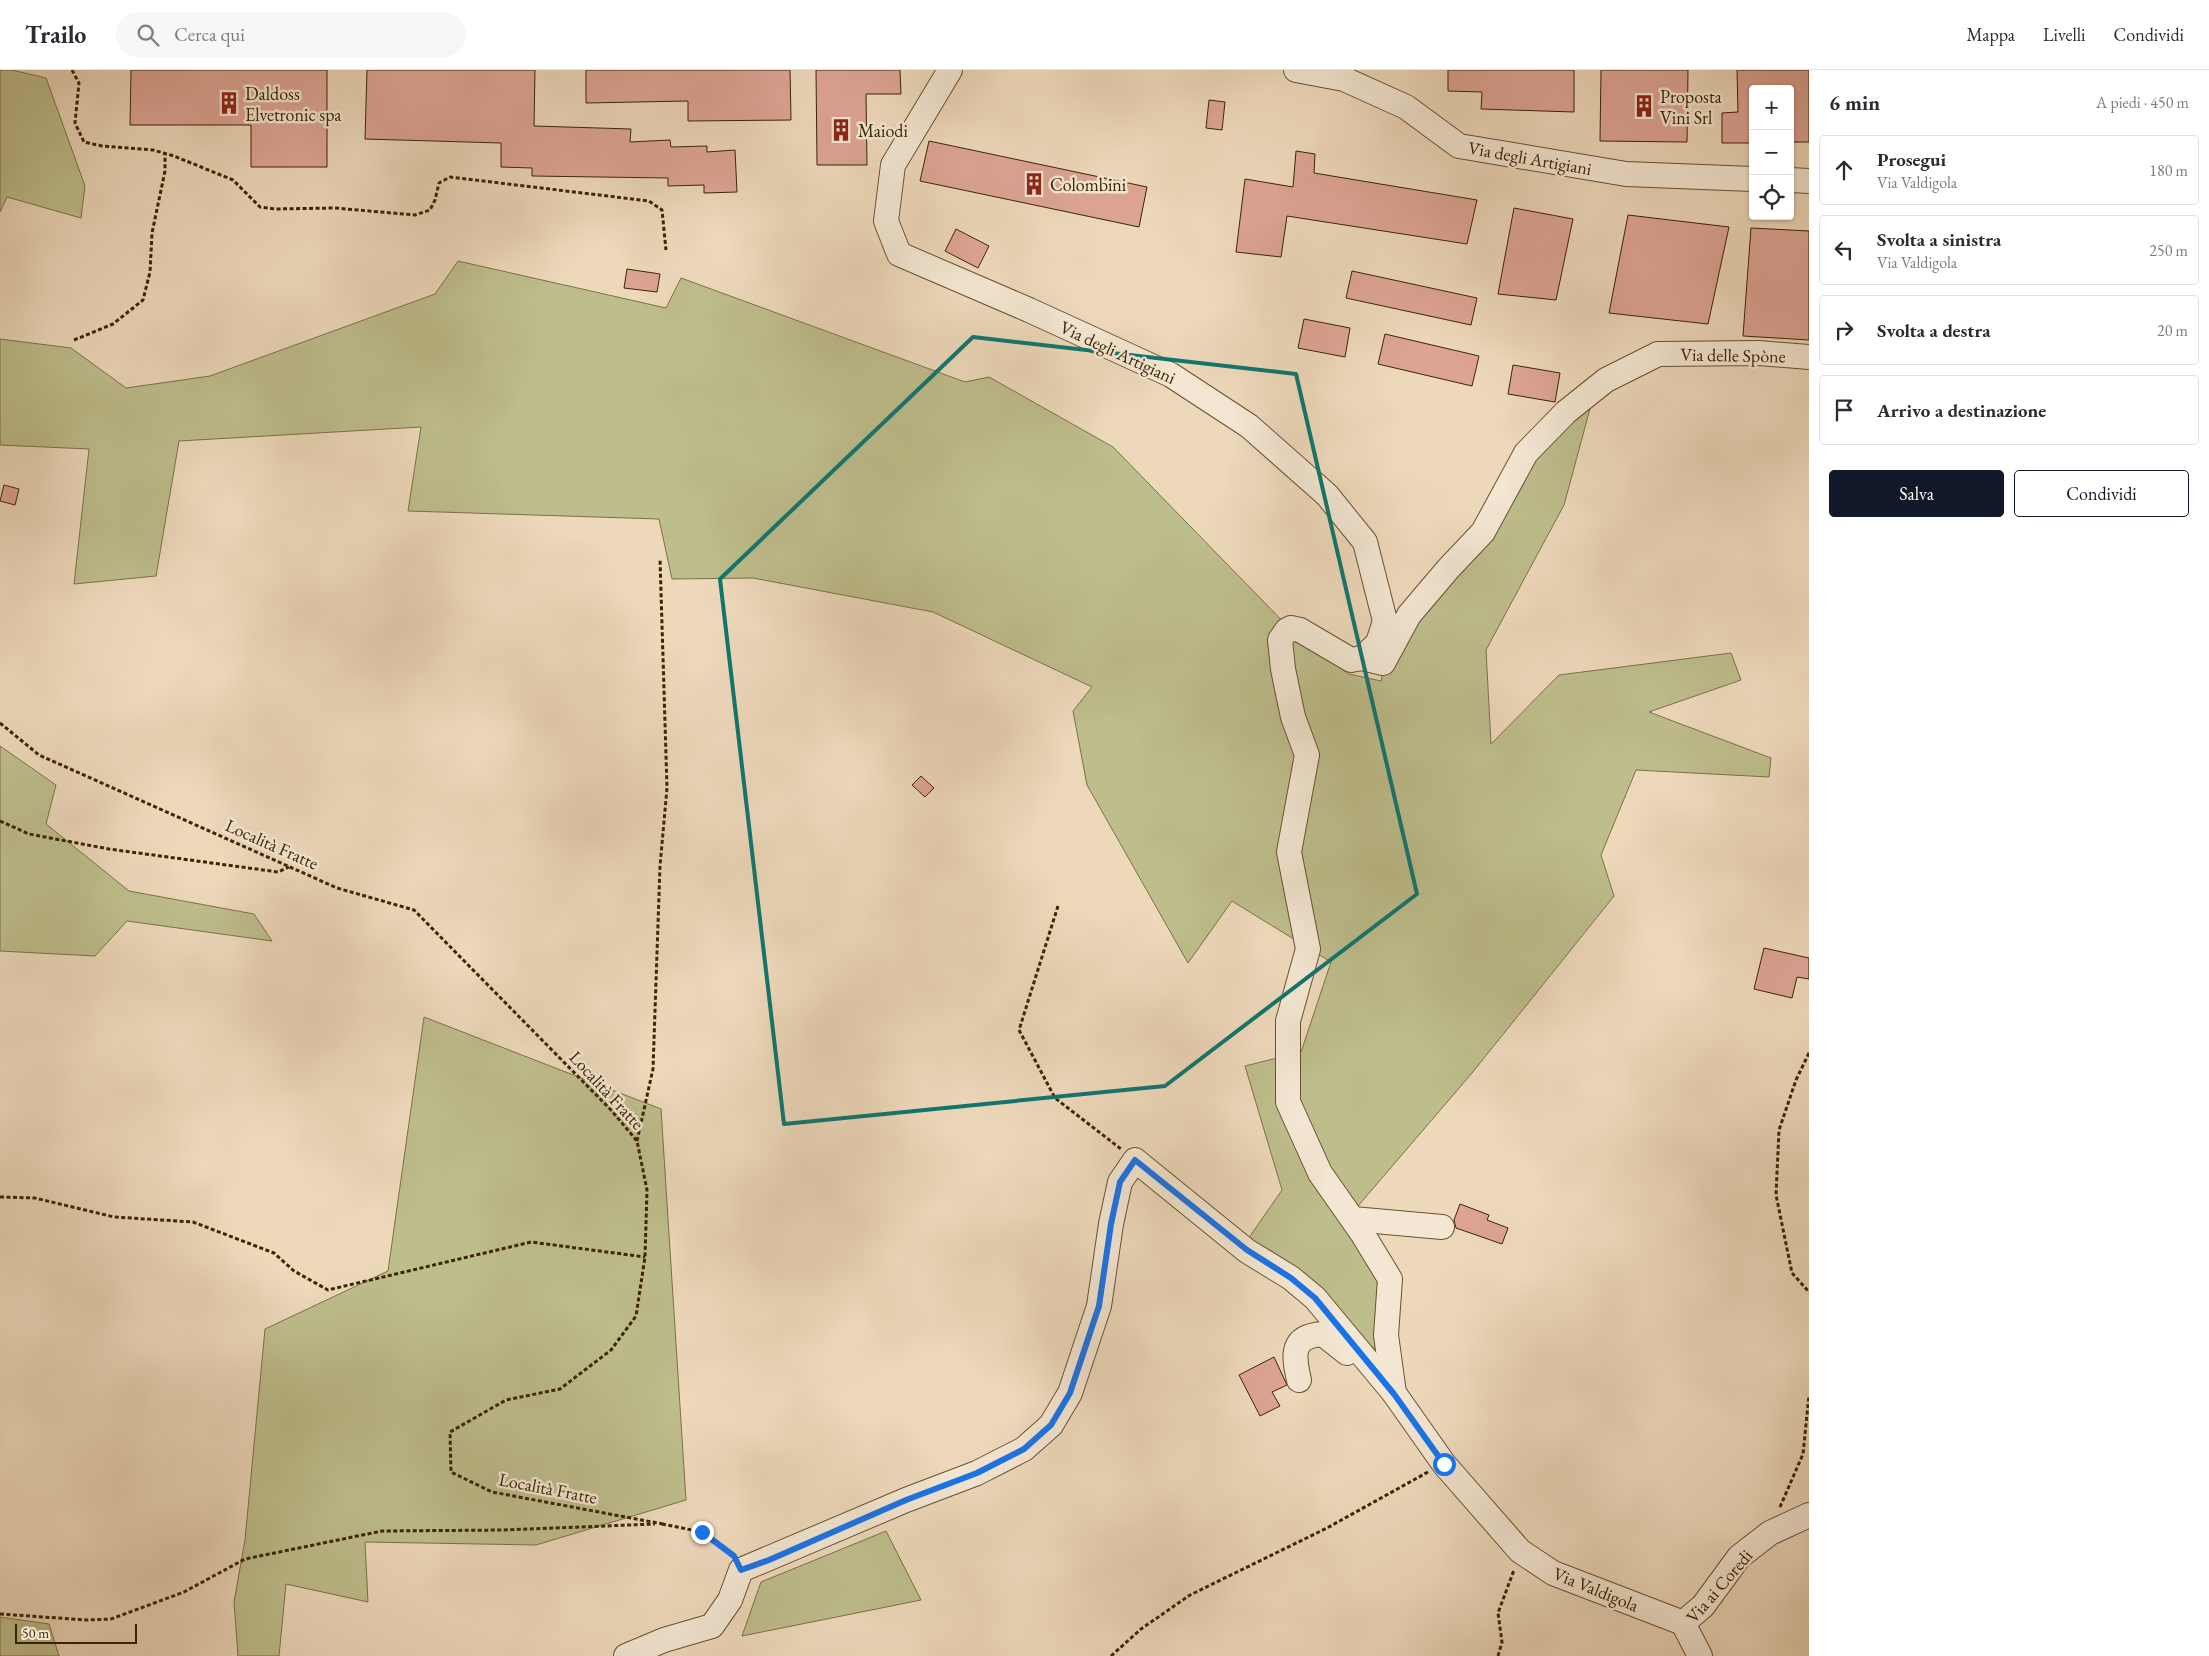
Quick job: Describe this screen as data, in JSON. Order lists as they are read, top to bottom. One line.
{"streets":{"street":["Via degli Artigiani","Via delle Spòne","Via ai Coredi","Via Valdigola"],"path":["Località Fratte"]},"crossings":[["Via degli Artigiani","Via delle Spòne"],["Via ai Coredi","Via Valdigola"]],"places":{"building":["Daldoss Elvetronic spa","Proposta Vini Srl","Maiodi","Colombini"]},"scale_bar":"50 m","page":{"header":"Trailo","search":"Cerca qui","nav":["Mappa","Livelli","Condividi"],"heading":["6 min","A piedi · 450 m"],"map_buttons":["+","−"],"list":[["Prosegui","Via Valdigola","180 m"],["Svolta a sinistra","Via Valdigola","250 m"],["Svolta a destra","20 m"],"Arrivo a destinazione"],"buttons":["Salva","Condividi"],"scale":"50 m"}}
